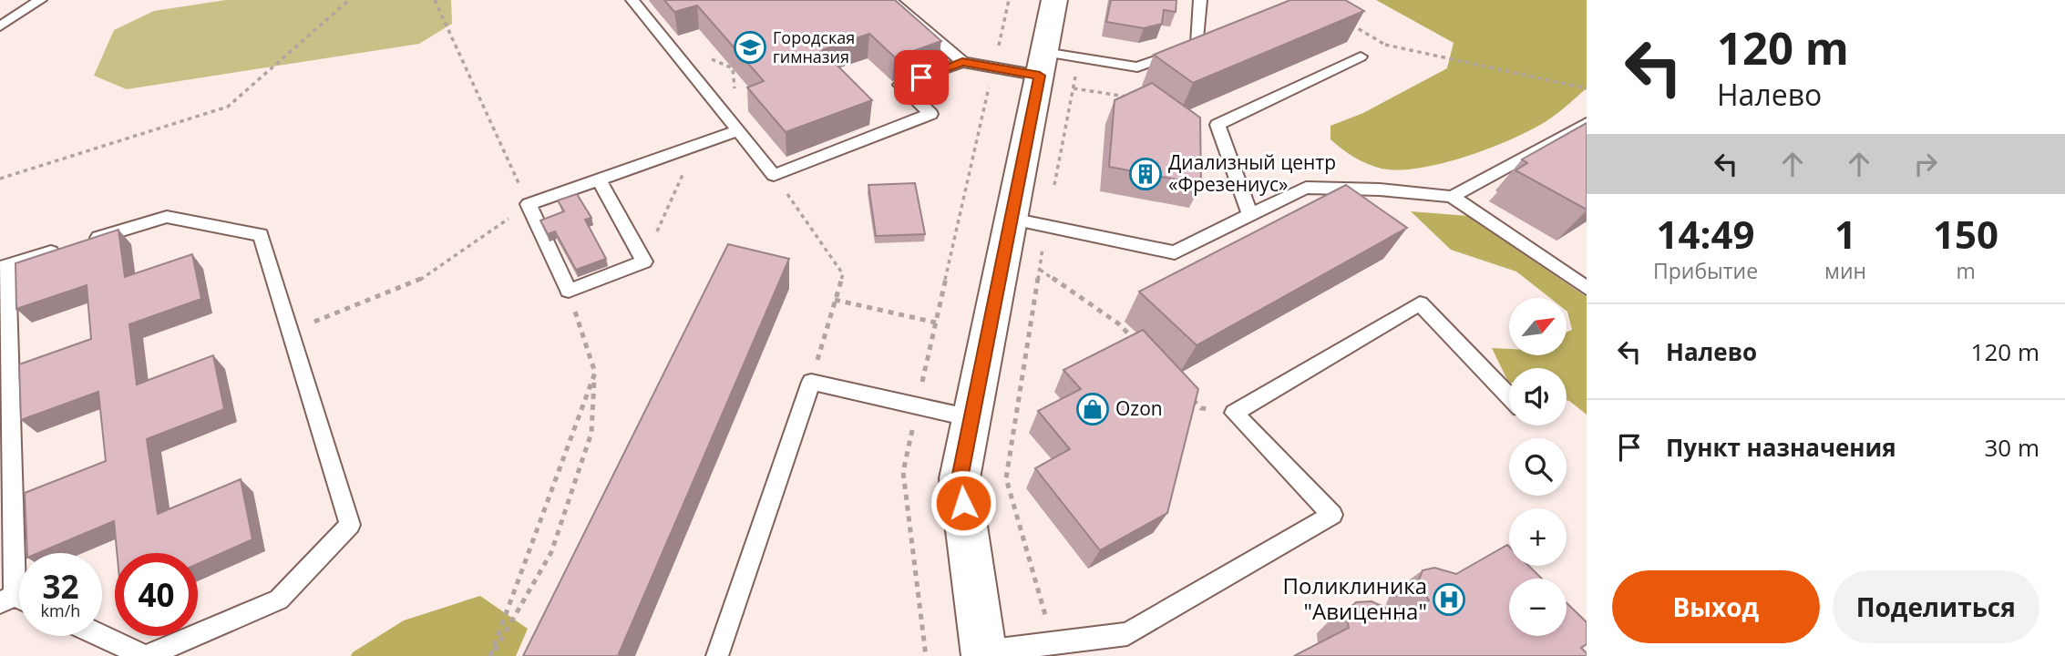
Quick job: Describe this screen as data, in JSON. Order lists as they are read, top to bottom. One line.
{"places":{"school or university":["Городская гимназия"],"building":["Диализный центр «Фрезениус»"],"shop":["Ozon"],"hospital":["Поликлиника \"Авиценна\""]},"north":"top right","page":{"turn":["120 m","Налево"],"eta":["14:49","Прибытие","1","мин","150","m"],"map_buttons":["+","−"],"list":[{"name":"Налево","value":"120 m"},{"name":"Пункт назначения","value":"30 m"}],"speed":"32 km/h","limit":"40","buttons":["Выход","Поделиться"]}}
